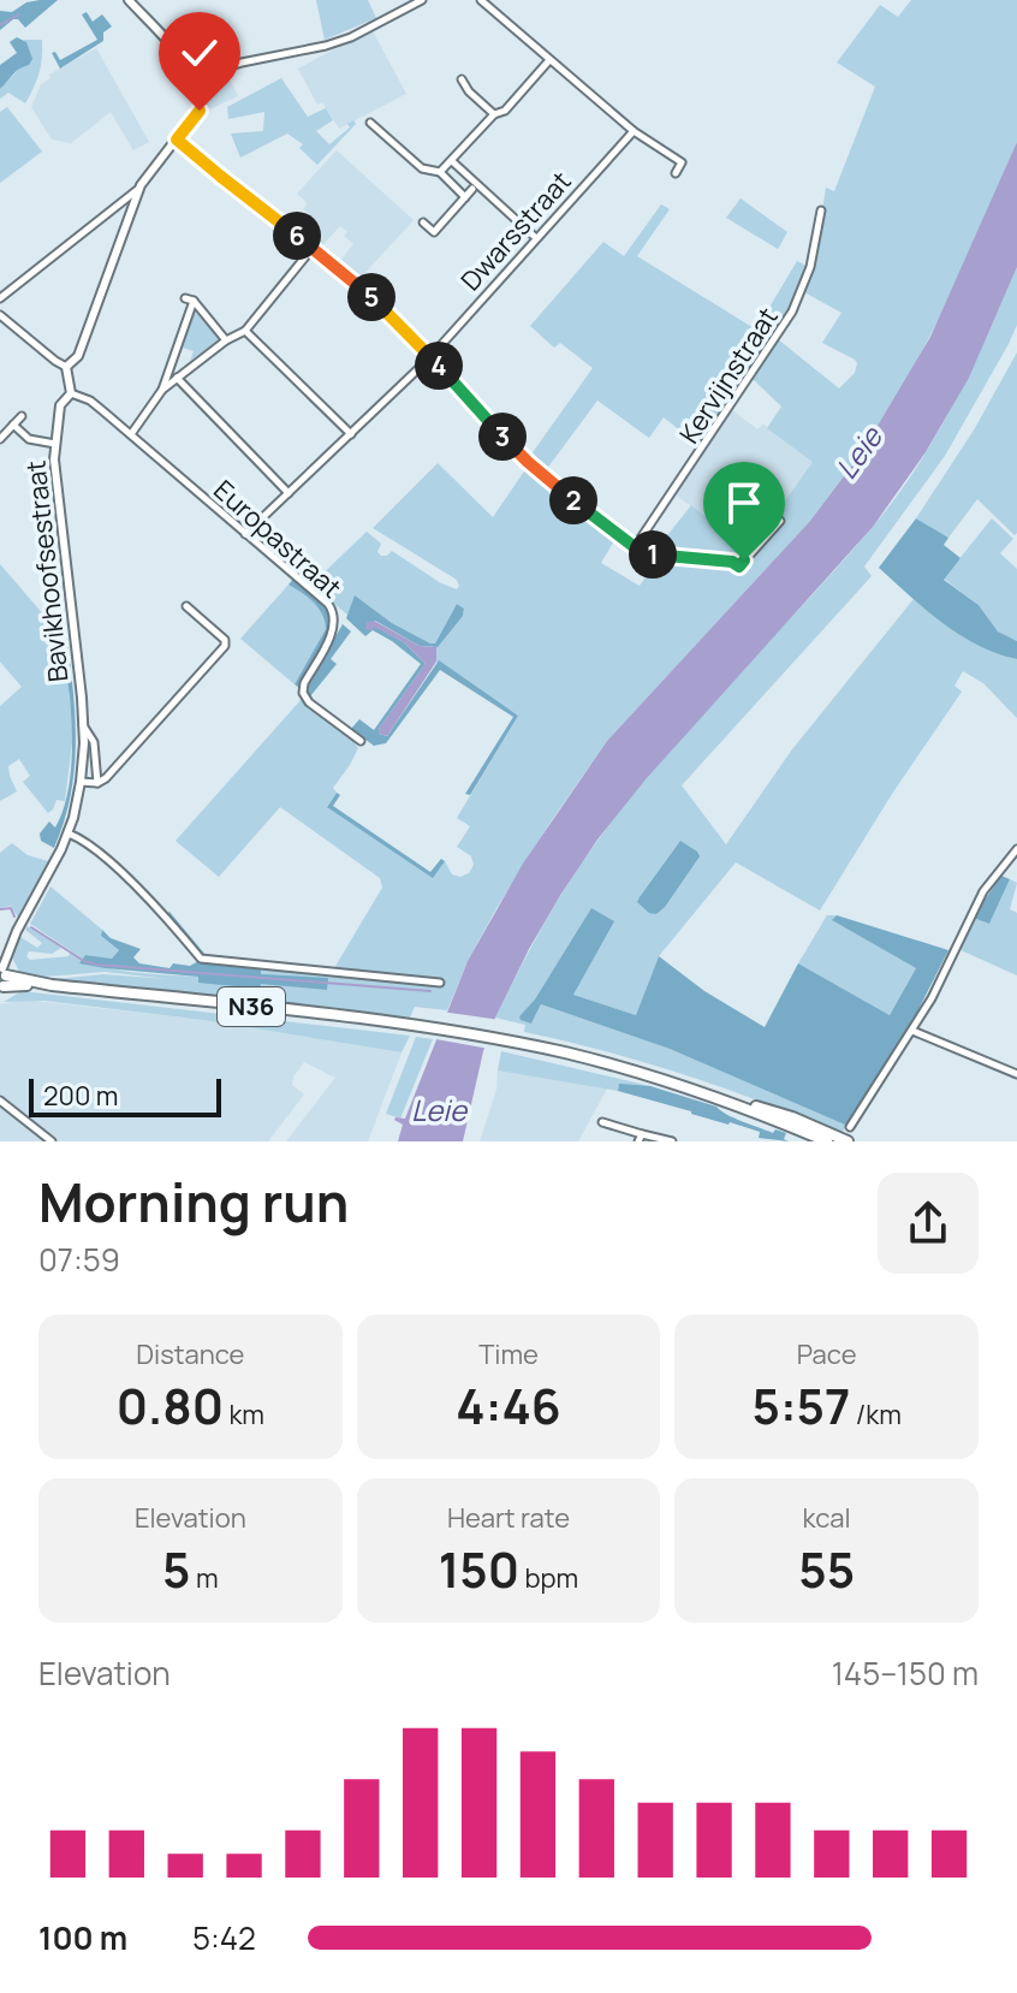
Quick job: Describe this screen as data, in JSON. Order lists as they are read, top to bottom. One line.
{"streets":{"main road":["N36"],"street":["Dwarsstraat","Kervijnstraat","Europastraat","Bavikhoofsestraat"]},"crossings":[["Dwarsstraat","Europastraat"],["Europastraat","Bavikhoofsestraat"],["Bavikhoofsestraat","N36"]],"water":["Leie"],"scale_bar":"200 m","page":{"pins":["6","5","4","3","2","1"],"scale":"200 m","heading":["Morning run","07:59"],"stats":[["Distance","0.80 km"],["Time","4:46"],["Pace","5:57 /km"],["Elevation","5 m"],["Heart rate","150 bpm"],["kcal","55"]],"chart":["Elevation","145–150 m"],"list":[{"name":"100 m","note":"5:42"}]}}
